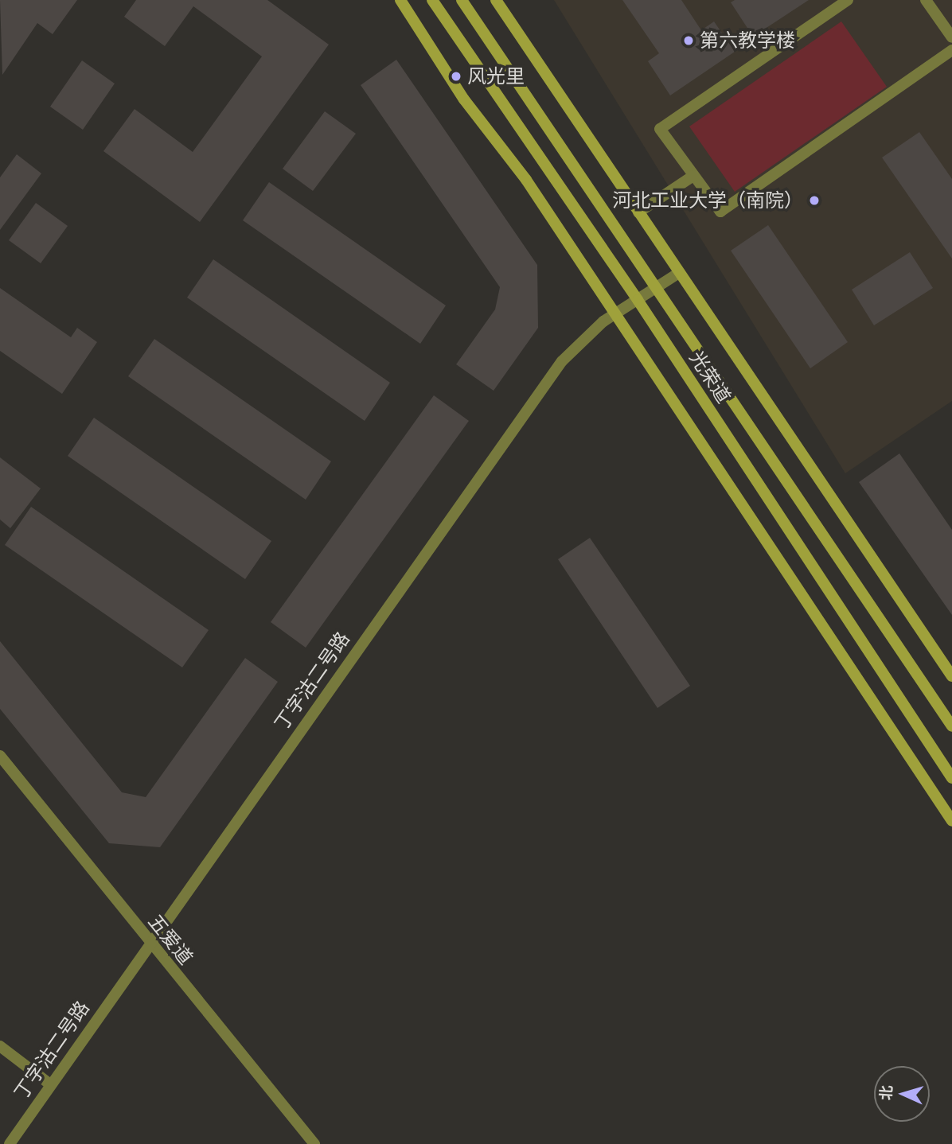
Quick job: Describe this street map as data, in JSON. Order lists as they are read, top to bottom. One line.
{"streets":{"main road":["光荣道"],"street":["丁字沽二号路","五爱道"]},"crossings":[["光荣道","丁字沽二号路"],["丁字沽二号路","五爱道"]],"places":["第六教学楼","风光里","河北工业大学（南院）"],"north":"left"}
